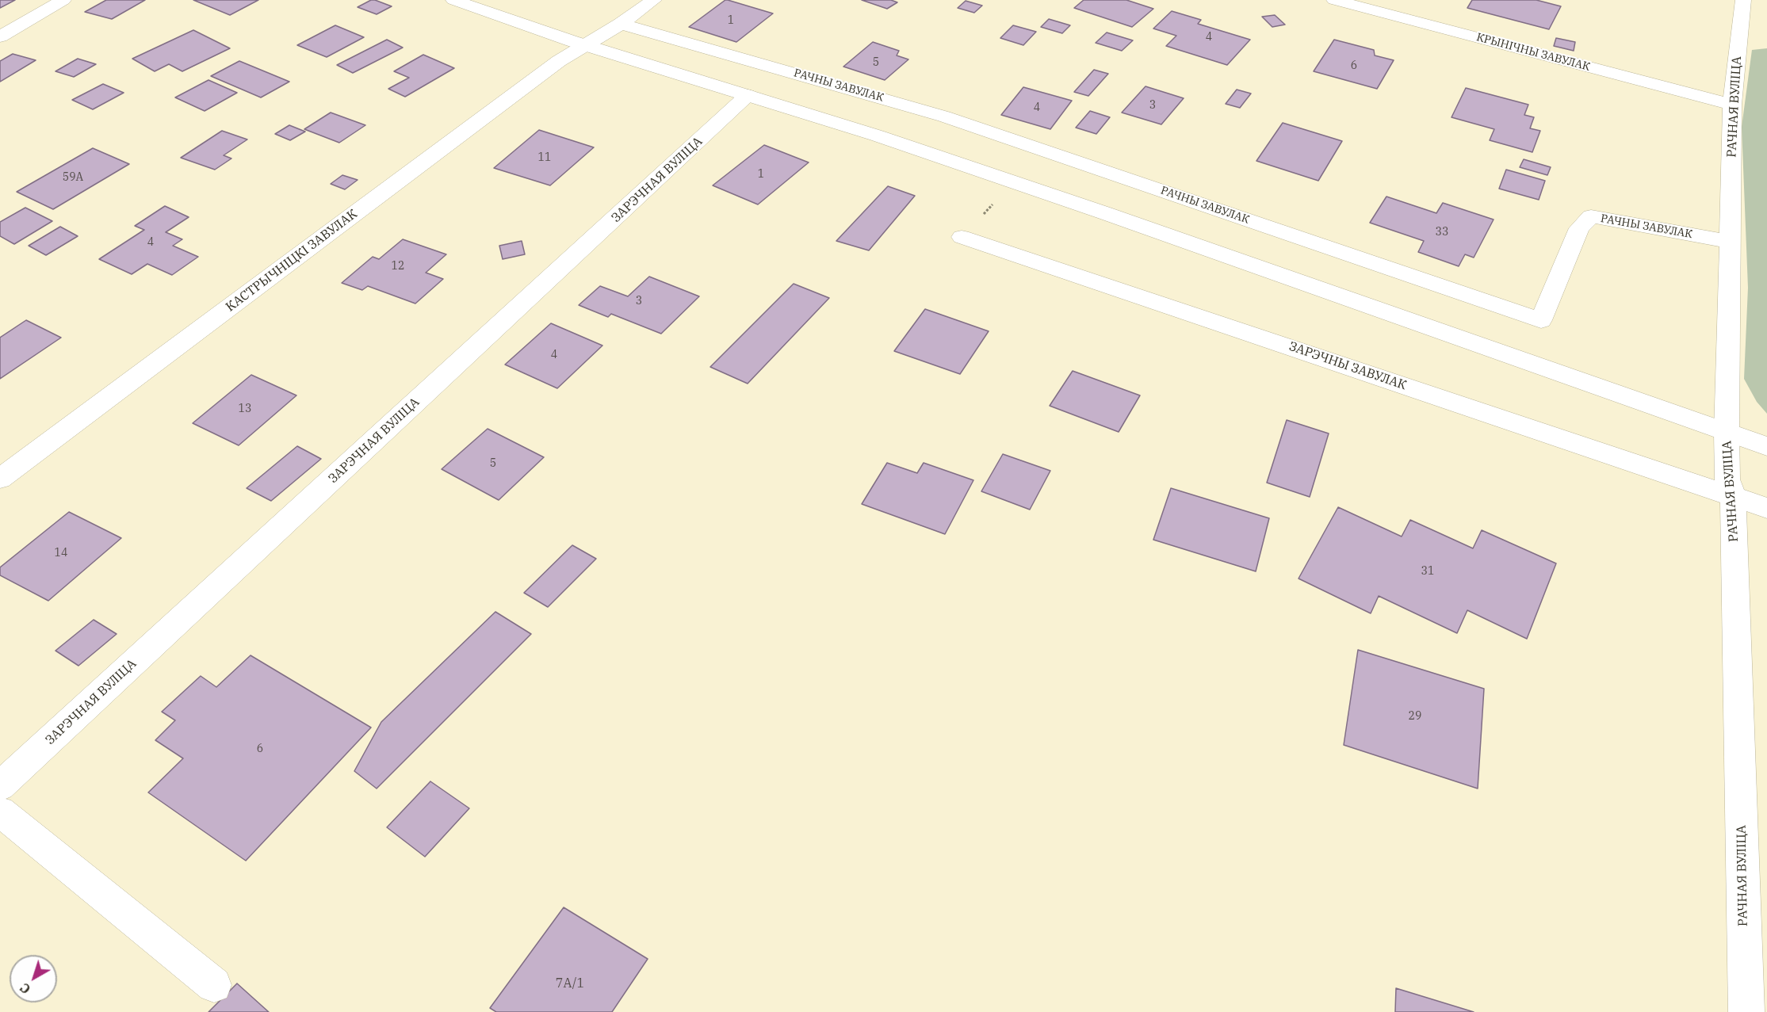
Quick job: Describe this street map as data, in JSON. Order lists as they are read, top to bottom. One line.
{"streets":{"street":["КРЫНІЧНЫ ЗАВУЛАК","РАЧНЫ ЗАВУЛАК","РАЧНАЯ ВУЛІЦА","ЗАРЭЧНАЯ ВУЛІЦА","КАСТРЫЧНІЦКІ ЗАВУЛАК","ЗАРЭЧНЫ ЗАВУЛАК"]},"crossings":[["КРЫНІЧНЫ ЗАВУЛАК","РАЧНАЯ ВУЛІЦА"],["РАЧНЫ ЗАВУЛАК","РАЧНАЯ ВУЛІЦА"],["РАЧНЫ ЗАВУЛАК","КАСТРЫЧНІЦКІ ЗАВУЛАК"],["РАЧНАЯ ВУЛІЦА","ЗАРЭЧНЫ ЗАВУЛАК"]],"house_numbers":["1","4","5","6","3","4","11","1","59А","33","4","12","3","4","13","5","14","31","29","6","7А/1"],"north":"bottom left"}
